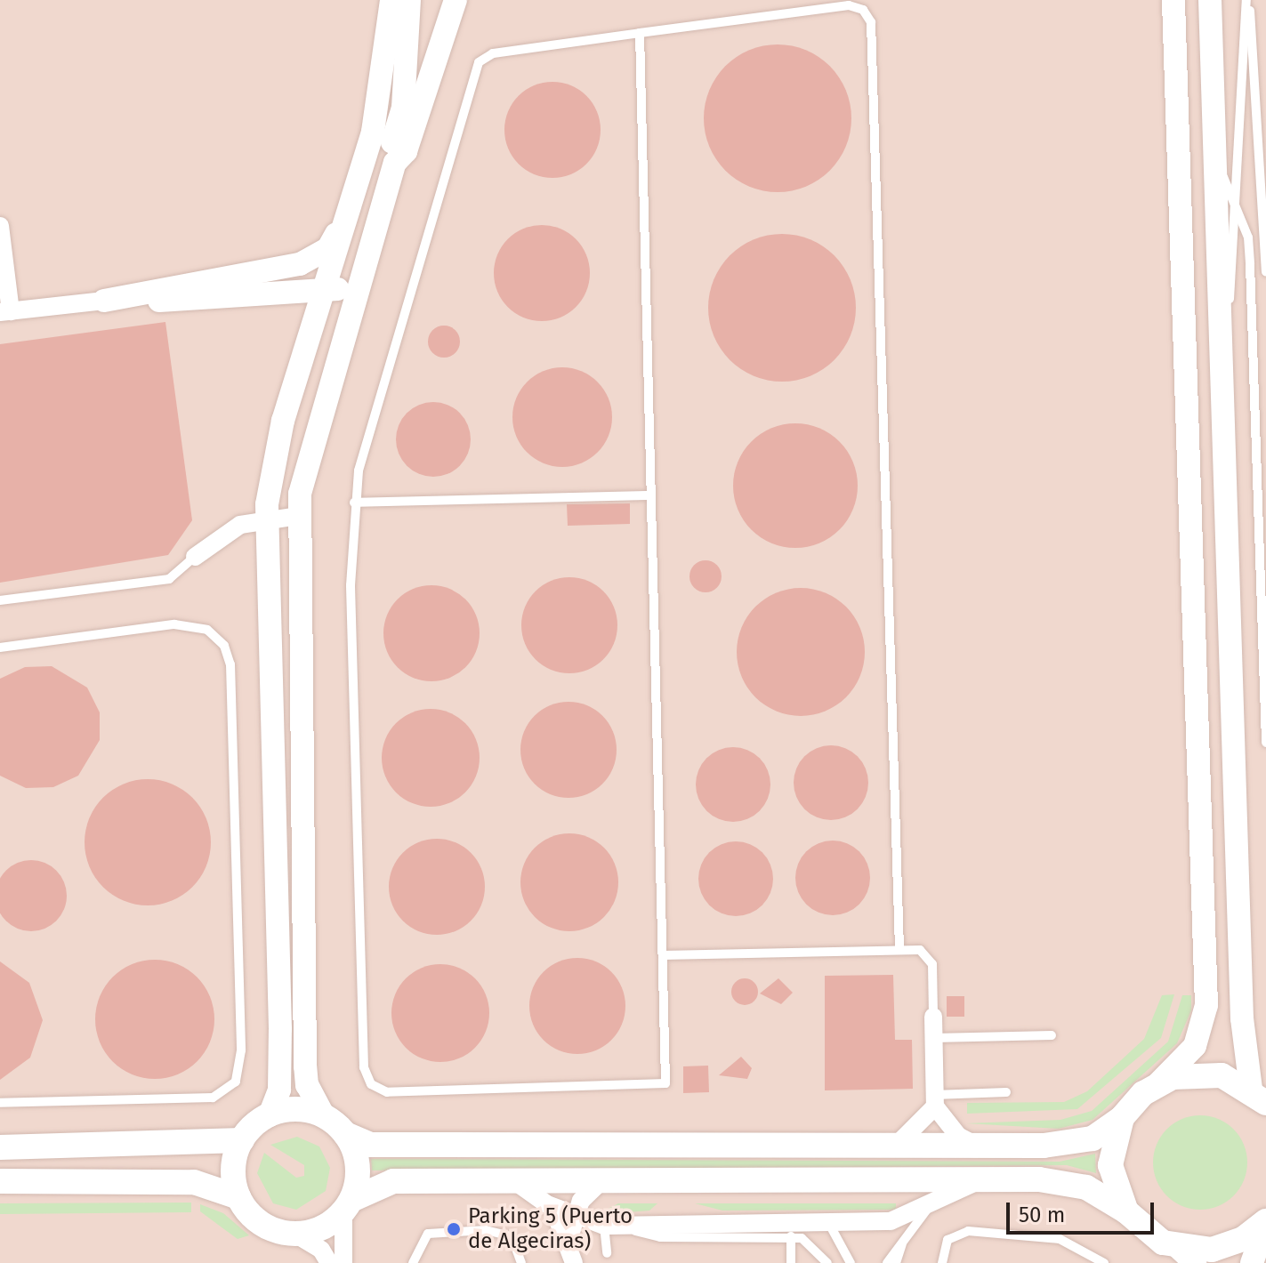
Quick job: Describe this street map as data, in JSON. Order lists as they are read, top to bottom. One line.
{"places":["Parking 5 (Puerto de Algeciras)"],"scale_bar":"50 m"}
